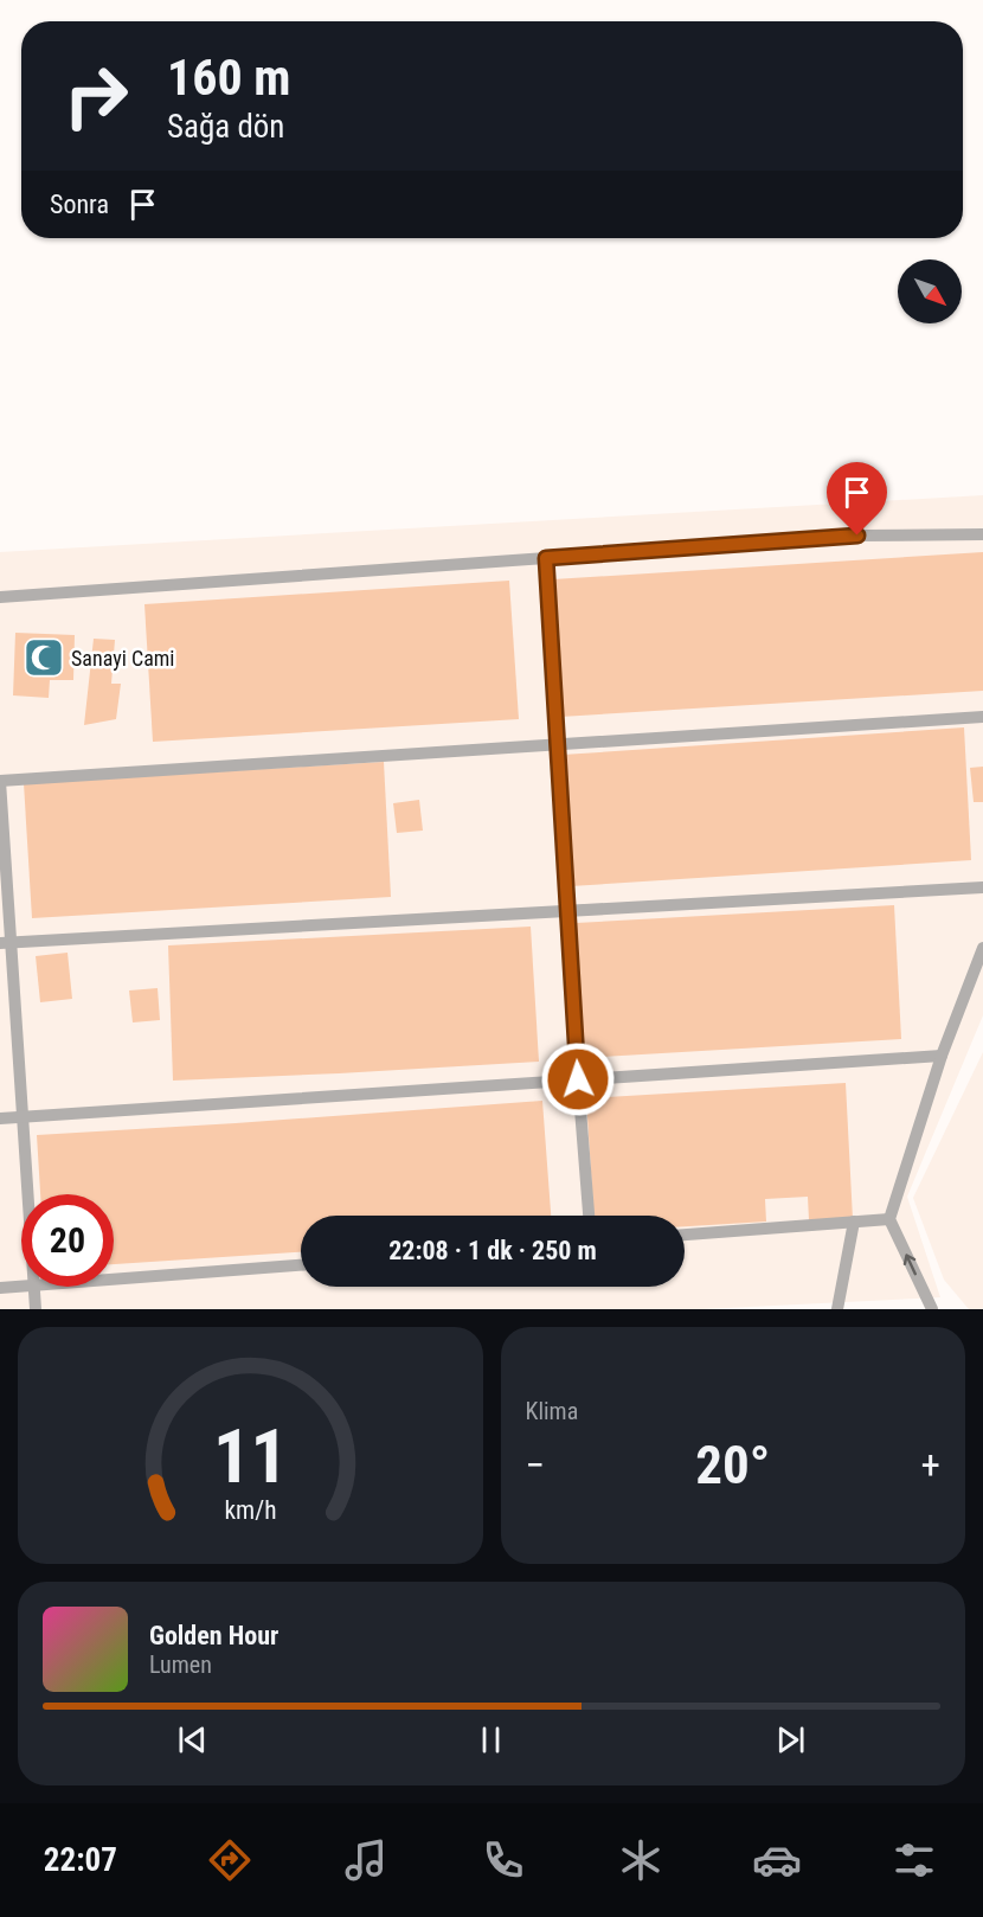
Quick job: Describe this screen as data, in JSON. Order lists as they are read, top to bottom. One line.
{"places":{"mosque":["Sanayi Cami"]},"north":"bottom right","page":{"turn":["160 m","Sağa dön"],"then":"Sonra","limit":"20","trip":"22:08 · 1 dk · 250 m","tile":"Klima","heat":["−","20°","+"],"song":["Golden Hour","Lumen"],"tabs":"22:07","gauge":["11","km/h"]}}
